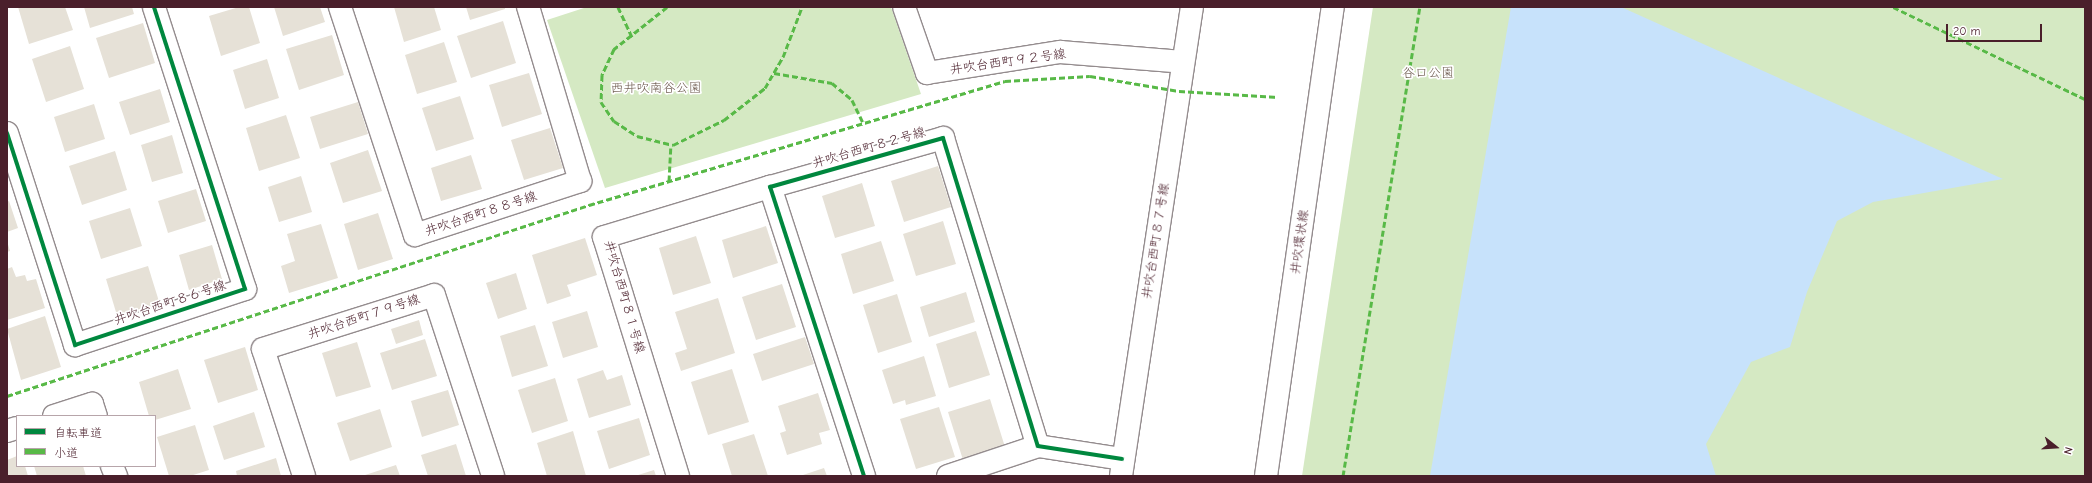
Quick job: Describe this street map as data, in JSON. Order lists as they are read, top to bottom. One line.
{"streets":{"street":["井吹台西町９２号線","井吹台西町８２号線","井吹台西町８８号線","井吹台西町８７号線","井吹環状線","井吹台西町８１号線","井吹台西町８６号線","井吹台西町７９号線"]},"crossings":[["井吹台西町９２号線","井吹台西町８７号線"],["井吹台西町８２号線","井吹台西町８１号線"]],"parks":["谷口公園","西井吹南谷公園"],"legend":["自転車道","小道"],"scale_bar":"20 m","north":"right"}
